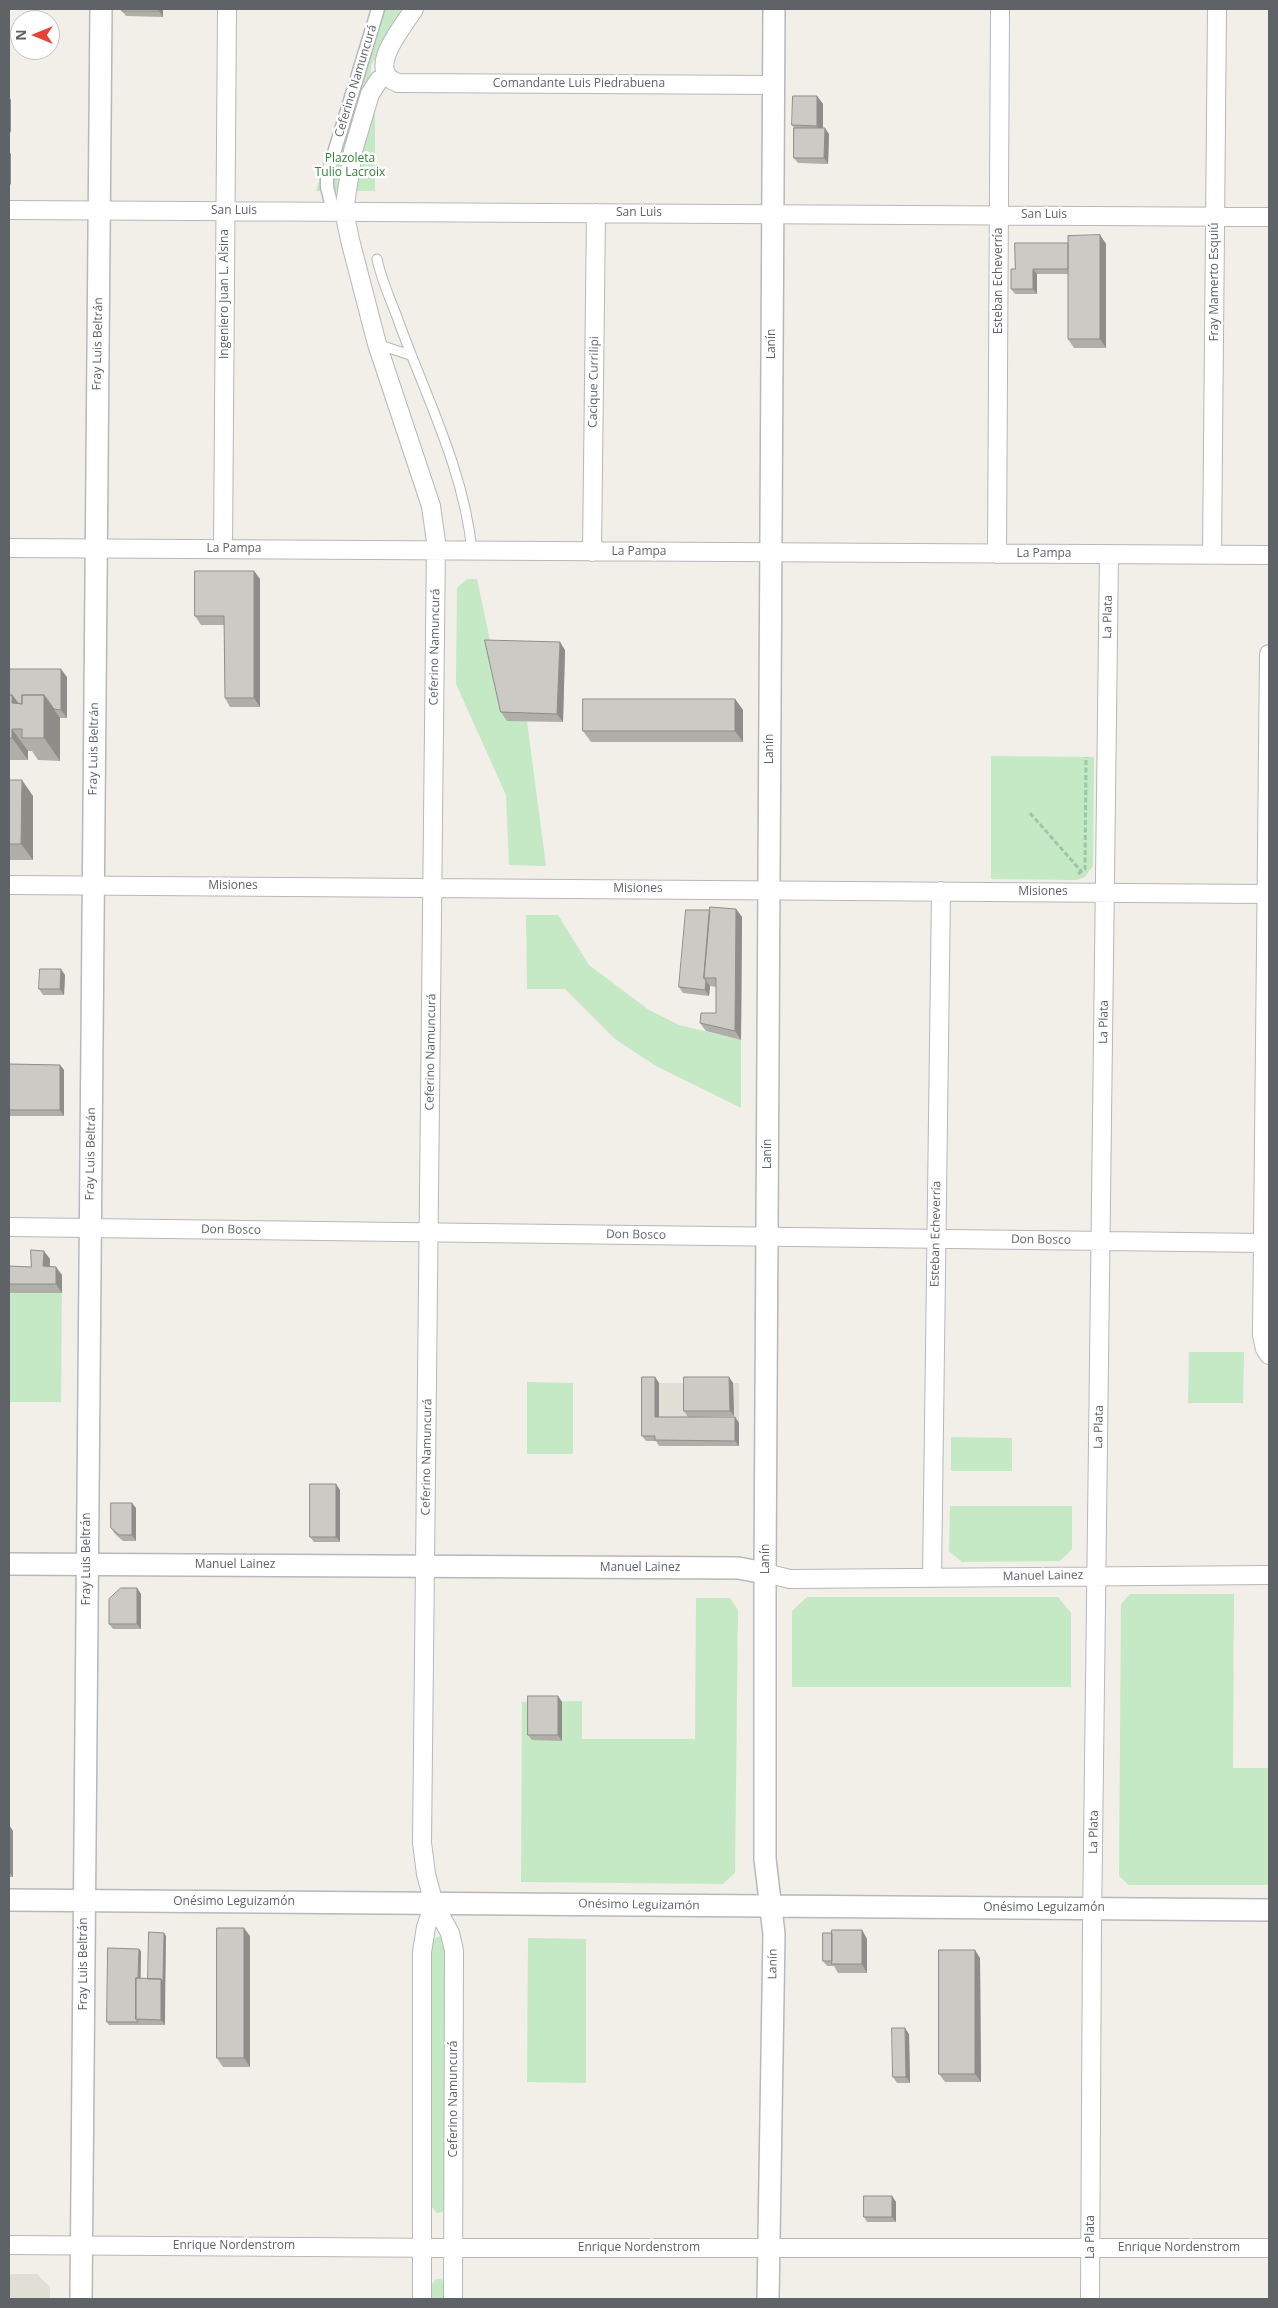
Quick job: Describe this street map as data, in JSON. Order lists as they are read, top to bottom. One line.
{"streets":{"street":["Ceferino Namuncurá","Comandante Luis Piedrabuena","San Luis","Esteban Echeverría","Fray Mamerto Esquiú","Ingeniero Juan L. Alsina","Fray Luis Beltrán","Lanín","Cacique Currilipi","La Pampa","La Plata","Misiones","Don Bosco","Manuel Lainez","Onésimo Leguizamón","Enrique Nordenstrom"]},"crossings":[["Ceferino Namuncurá","Comandante Luis Piedrabuena"],["Ceferino Namuncurá","San Luis"],["Ceferino Namuncurá","La Pampa"],["Ceferino Namuncurá","Misiones"],["Ceferino Namuncurá","Don Bosco"],["Ceferino Namuncurá","Manuel Lainez"],["Ceferino Namuncurá","Onésimo Leguizamón"],["Ceferino Namuncurá","Enrique Nordenstrom"],["Comandante Luis Piedrabuena","Lanín"],["San Luis","Esteban Echeverría"],["San Luis","Fray Mamerto Esquiú"],["San Luis","Ingeniero Juan L. Alsina"],["San Luis","Fray Luis Beltrán"],["San Luis","Lanín"],["San Luis","Cacique Currilipi"],["Esteban Echeverría","La Pampa"],["Esteban Echeverría","Misiones"],["Esteban Echeverría","Don Bosco"],["Esteban Echeverría","Manuel Lainez"],["Fray Mamerto Esquiú","La Pampa"],["Ingeniero Juan L. Alsina","La Pampa"],["Fray Luis Beltrán","La Pampa"],["Fray Luis Beltrán","Misiones"],["Fray Luis Beltrán","Don Bosco"],["Fray Luis Beltrán","Manuel Lainez"],["Fray Luis Beltrán","Onésimo Leguizamón"],["Fray Luis Beltrán","Enrique Nordenstrom"],["Lanín","La Pampa"],["Lanín","Misiones"],["Lanín","Don Bosco"],["Lanín","Manuel Lainez"],["Lanín","Onésimo Leguizamón"],["Lanín","Enrique Nordenstrom"],["Cacique Currilipi","La Pampa"],["La Pampa","La Plata"],["La Plata","Misiones"],["La Plata","Don Bosco"],["La Plata","Manuel Lainez"],["La Plata","Onésimo Leguizamón"],["La Plata","Enrique Nordenstrom"]],"parks":["Plazoleta Tulio Lacroix"],"north":"left"}
